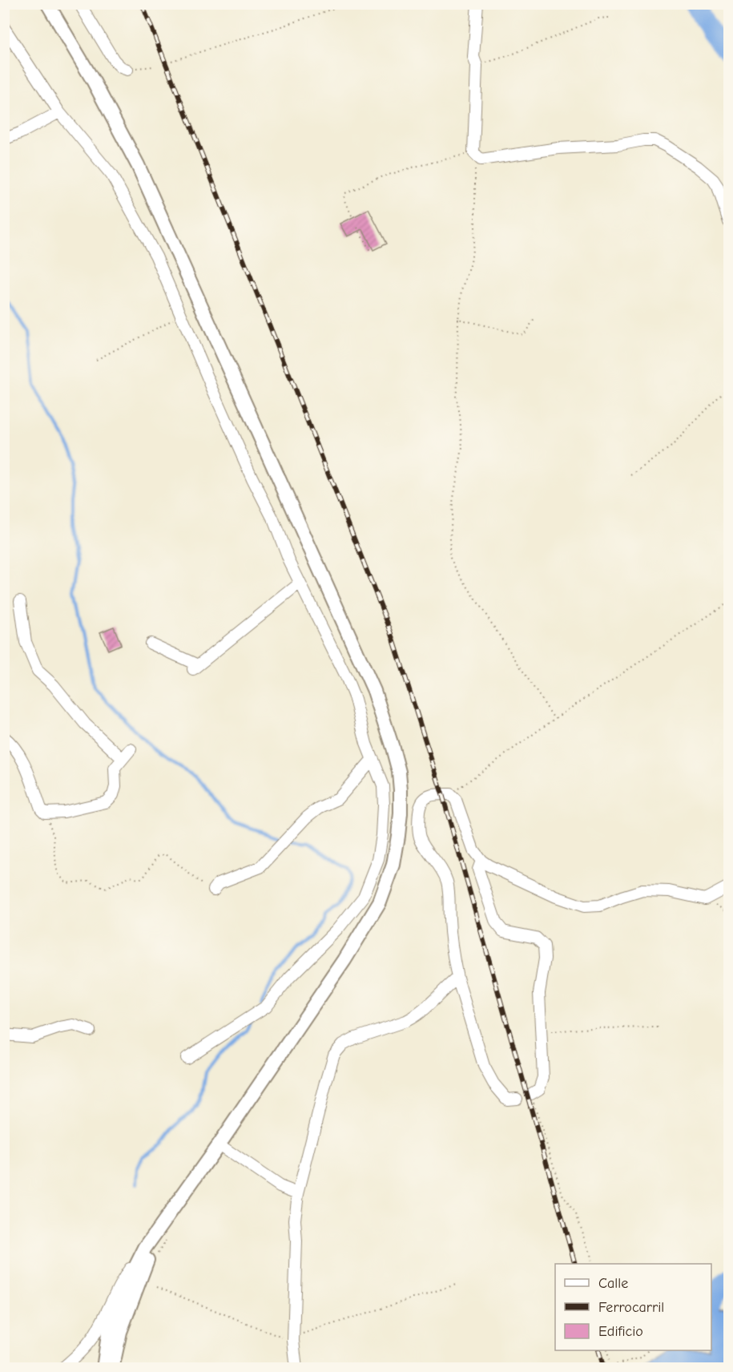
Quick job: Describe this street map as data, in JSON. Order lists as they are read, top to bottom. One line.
{"legend":["Calle","Ferrocarril","Edificio"]}
